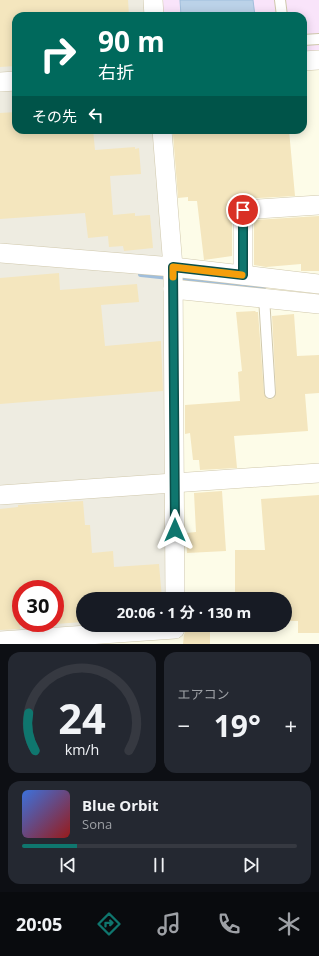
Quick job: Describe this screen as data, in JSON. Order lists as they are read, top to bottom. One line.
{"page":{"turn":["90 m","右折"],"then":"その先","limit":"30","trip":"20:06 · 1 分 · 130 m","tile":"エアコン","heat":["−","19°","+"],"song":["Blue Orbit","Sona"],"tabs":"20:05","gauge":["24","km/h"]}}
